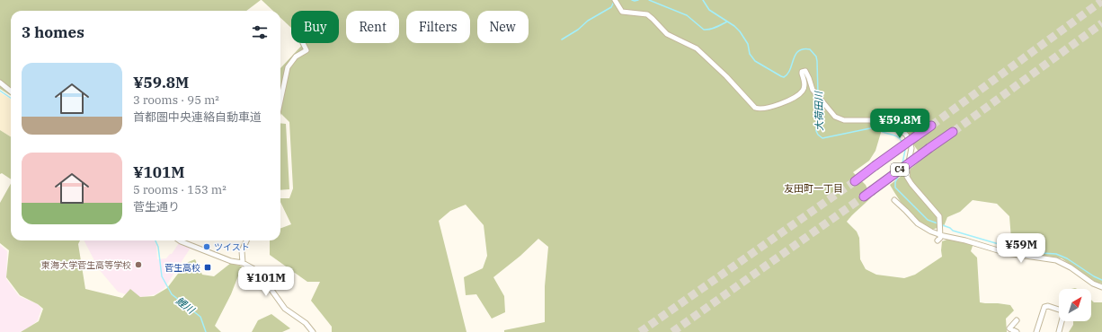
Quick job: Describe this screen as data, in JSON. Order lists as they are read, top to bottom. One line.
{"streets":{"highway":["C4"]},"districts":["友田町一丁目"],"water":["大荷田川","鯉川"],"places":{"other":["ツイスト","東海大学菅生高等学校"],"transit":["菅生高校"]},"north":"top right","page":{"chip":["Buy","Rent","Filters","New"],"heading":"3 homes","list":[{"name":"¥59.8M","note":"3 rooms · 95 m² · 首都圏中央連絡自動車道"},{"name":"¥101M","note":"5 rooms · 153 m² · 菅生通り"}],"price":["¥59.8M","¥59M","¥101M"]}}
